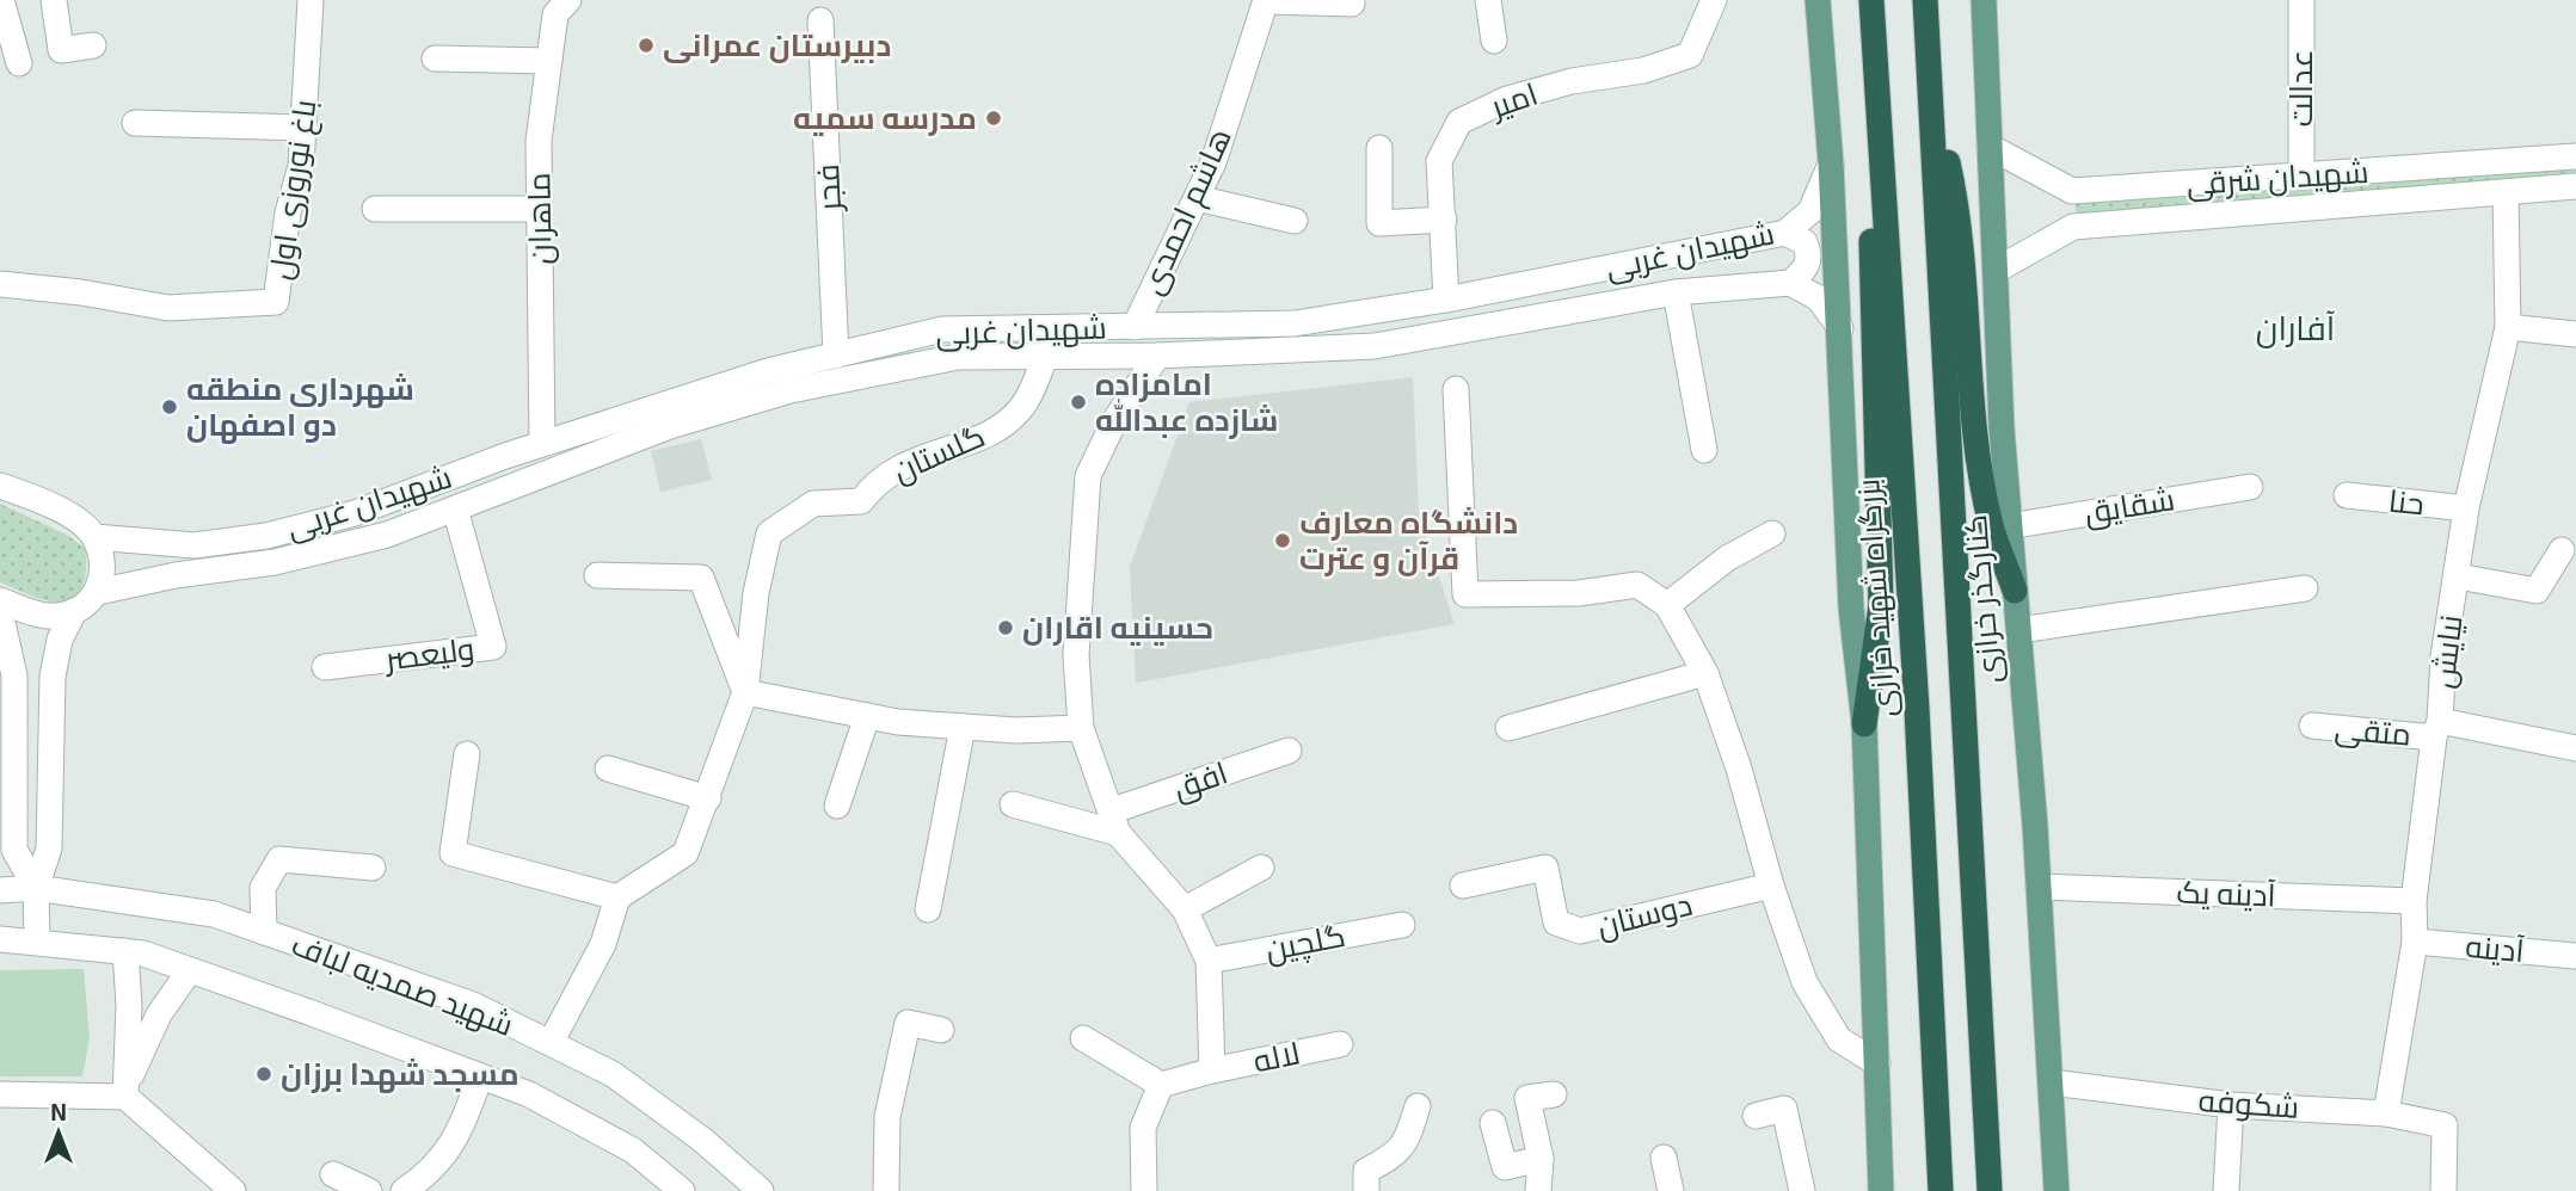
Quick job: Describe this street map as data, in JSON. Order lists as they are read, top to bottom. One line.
{"streets":{"highway":["بزرگراه شهید خرازی"],"main road":["کنارگذر خرازی"],"street":["عدالت","امیر","شهیدان شرقی","فجر","باغ نوروزی اول","هاشم احمدی","ماهران","شهیدان غربی","گلستان","حنا","شقایق","نیایش","ولیعصر","متقی","افق","آدینه یک","دوستان","گلچین","آدینه","شهید صمدیه لباف","لاله","شکوفه"]},"crossings":[["عدالت","شهیدان شرقی"],["امیر","شهیدان غربی"],["شهیدان شرقی","کنارگذر خرازی"],["شهیدان شرقی","نیایش"],["فجر","شهیدان غربی"],["هاشم احمدی","شهیدان غربی"],["ماهران","شهیدان غربی"],["شهیدان غربی","گلستان"],["شهیدان غربی","ولیعصر"],["حنا","نیایش"],["شقایق","کنارگذر خرازی"],["کنارگذر خرازی","آدینه یک"],["کنارگذر خرازی","شکوفه"],["نیایش","متقی"],["نیایش","آدینه یک"],["نیایش","آدینه"],["نیایش","شکوفه"]],"districts":["آفاران"],"places":["دبیرستان عمرانی","مدرسه سمیه","امامزاده شازده عبدالله","شهرداری منطقه دو اصفهان","دانشگاه معارف قرآن و عترت","حسینیه اقاران","مسجد شهدا برزان"],"north":"top"}
